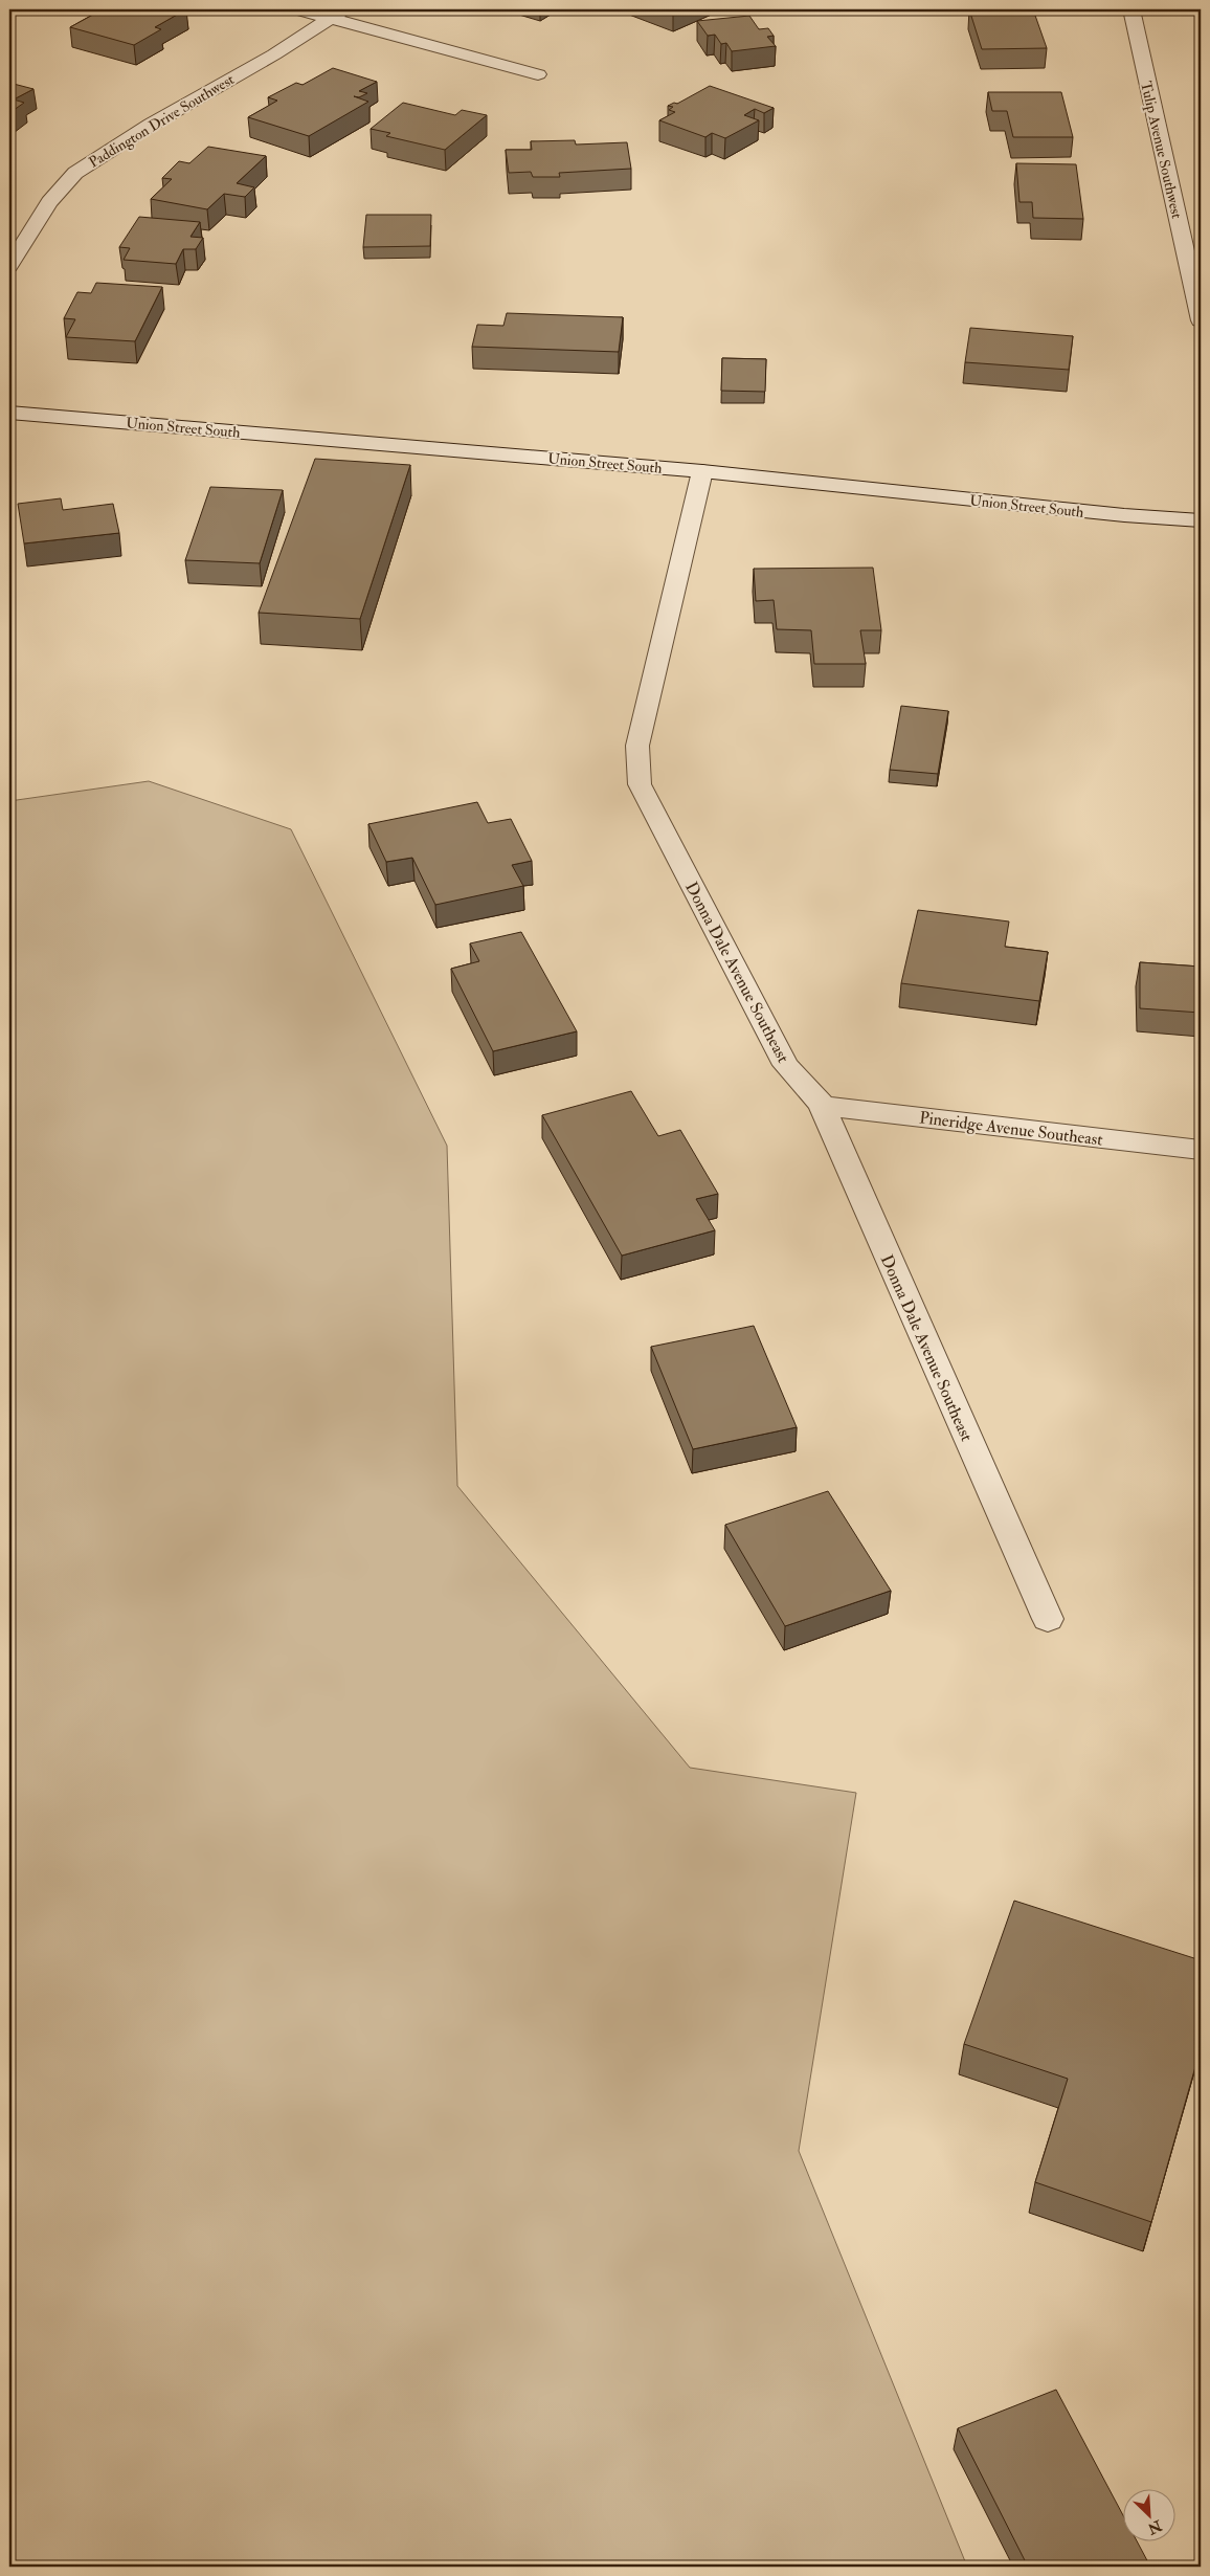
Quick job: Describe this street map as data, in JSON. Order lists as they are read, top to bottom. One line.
{"streets":{"street":["Paddington Drive Southwest","Tulip Avenue Southwest","Union Street South","Donna Dale Avenue Southeast","Pineridge Avenue Southeast"]},"crossings":[["Union Street South","Donna Dale Avenue Southeast"],["Donna Dale Avenue Southeast","Pineridge Avenue Southeast"]],"north":"bottom right"}
